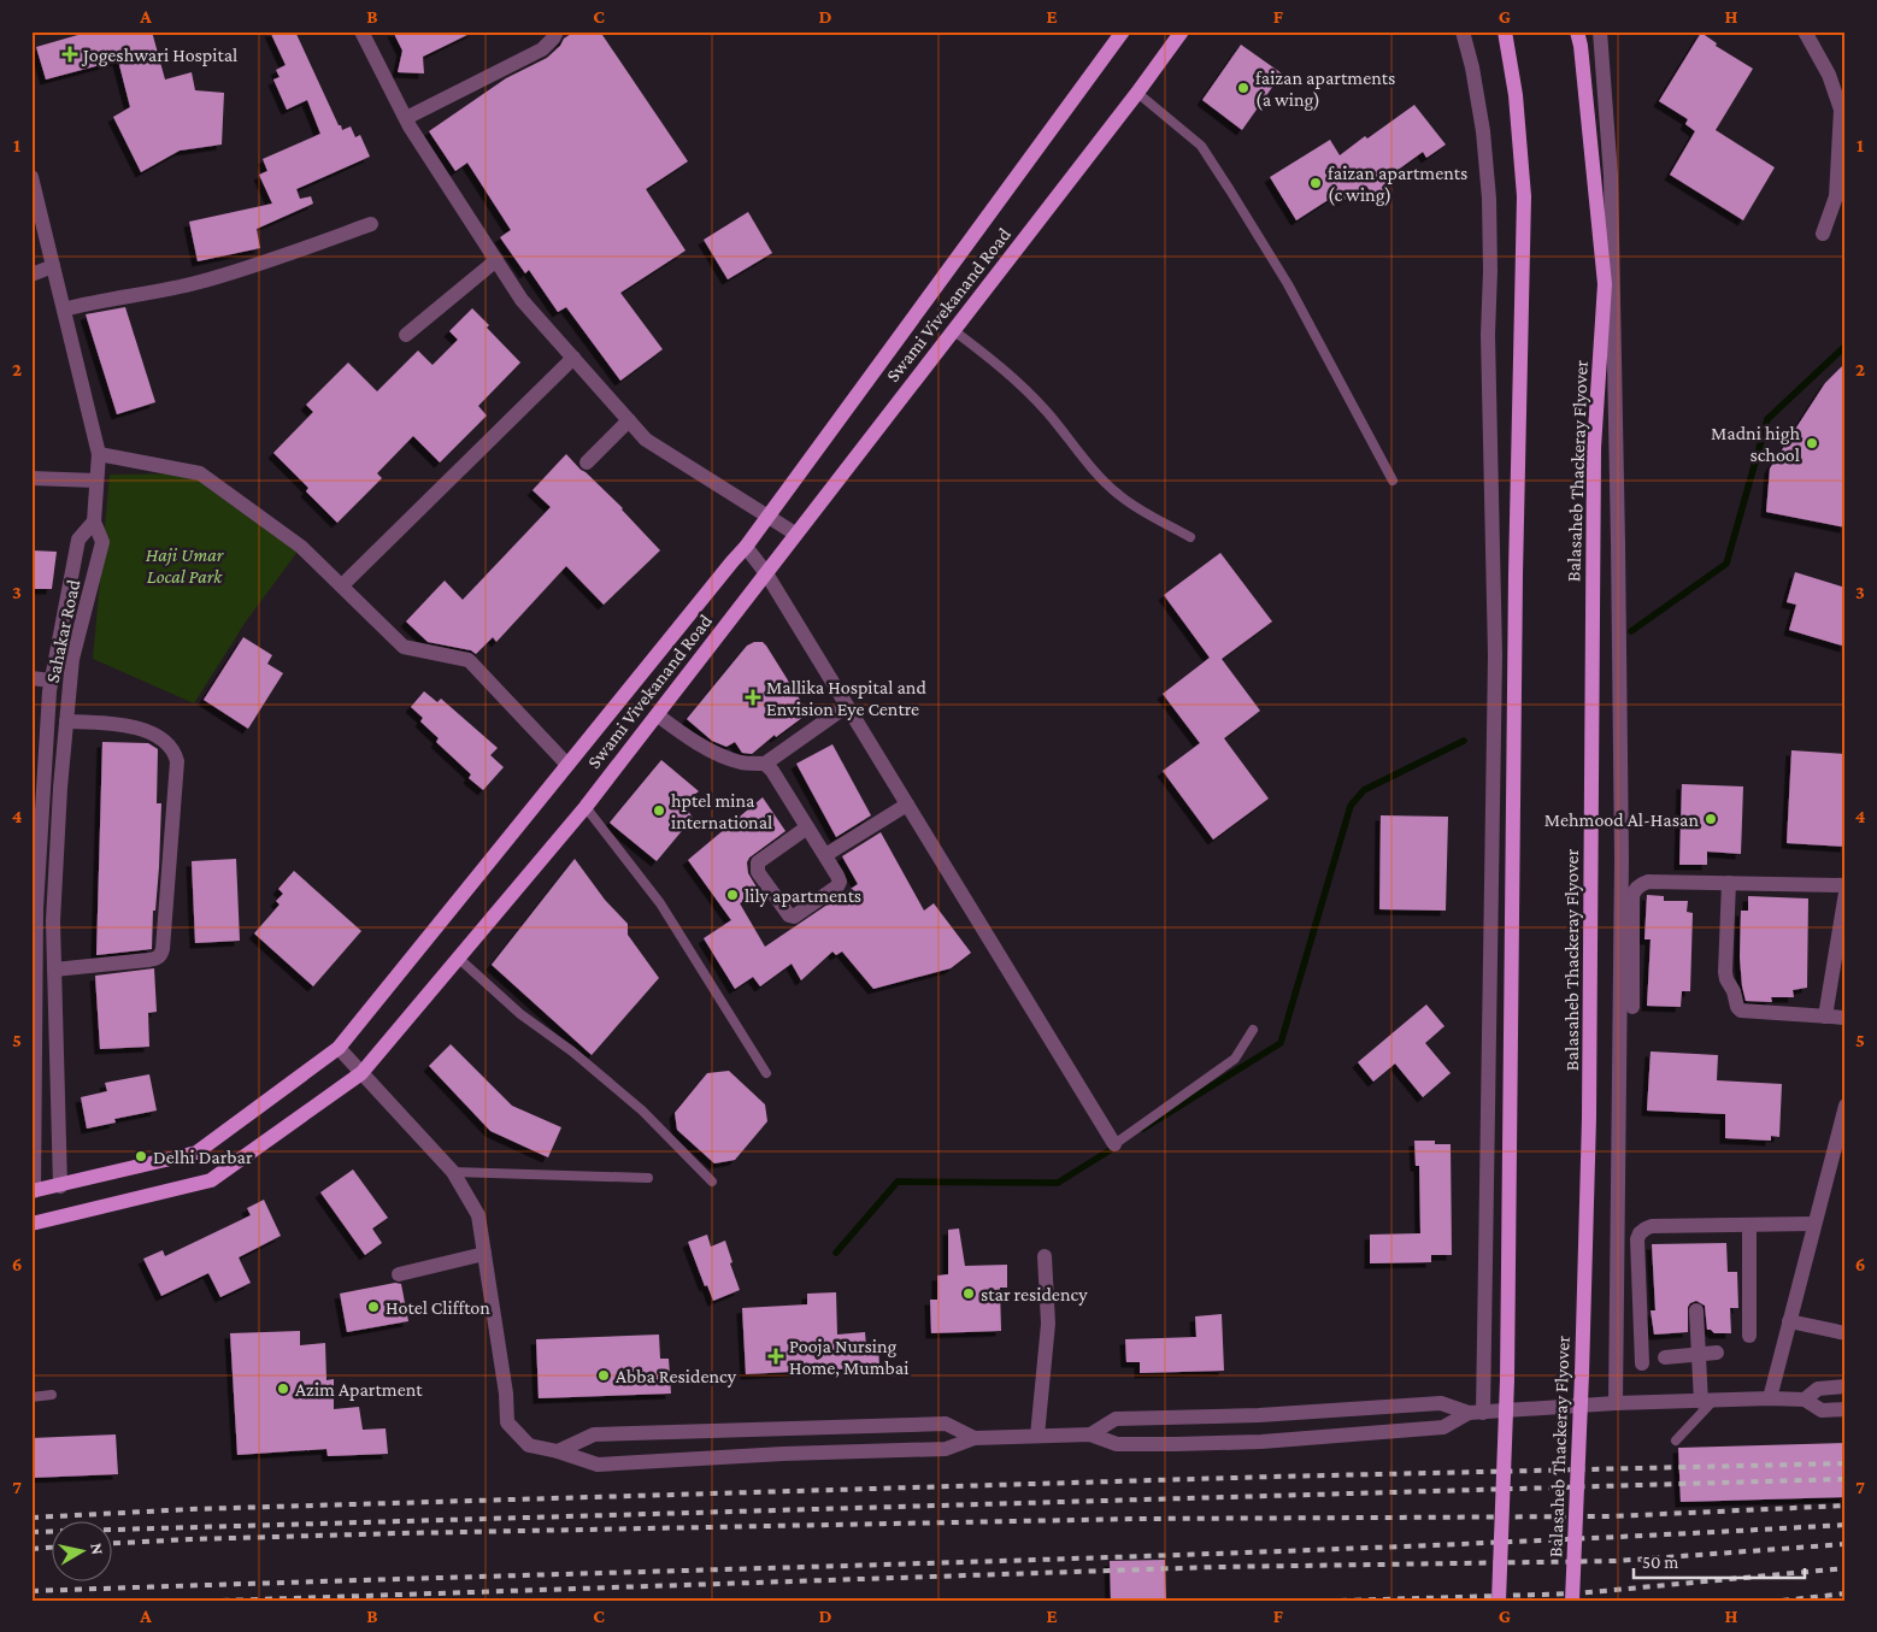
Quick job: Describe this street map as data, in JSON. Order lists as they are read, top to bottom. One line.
{"streets":{"main road":["Swami Vivekanand Road","Balasaheb Thackeray Flyover"],"street":["Sahakar Road"]},"crossings":[["Swami Vivekanand Road","Sahakar Road"]],"parks":["Haji Umar Local Park"],"places":{"health":["Jogeshwari Hospital","Mallika Hospital and Envision Eye Centre","Pooja Nursing Home, Mumbai"],"other":["faizan apartments (a wing)","faizan apartments (c wing)","Madni high school","hptel mina international","Mehmood Al-Hasan","lily apartments","Delhi Darbar","star residency","Hotel Cliffton","Abba Residency","Azim Apartment"]},"scale_bar":"50 m","north":"right","grid":{"columns":["A","B","C","D","E","F","G","H"],"rows":["1","2","3","4","5","6","7"]}}
